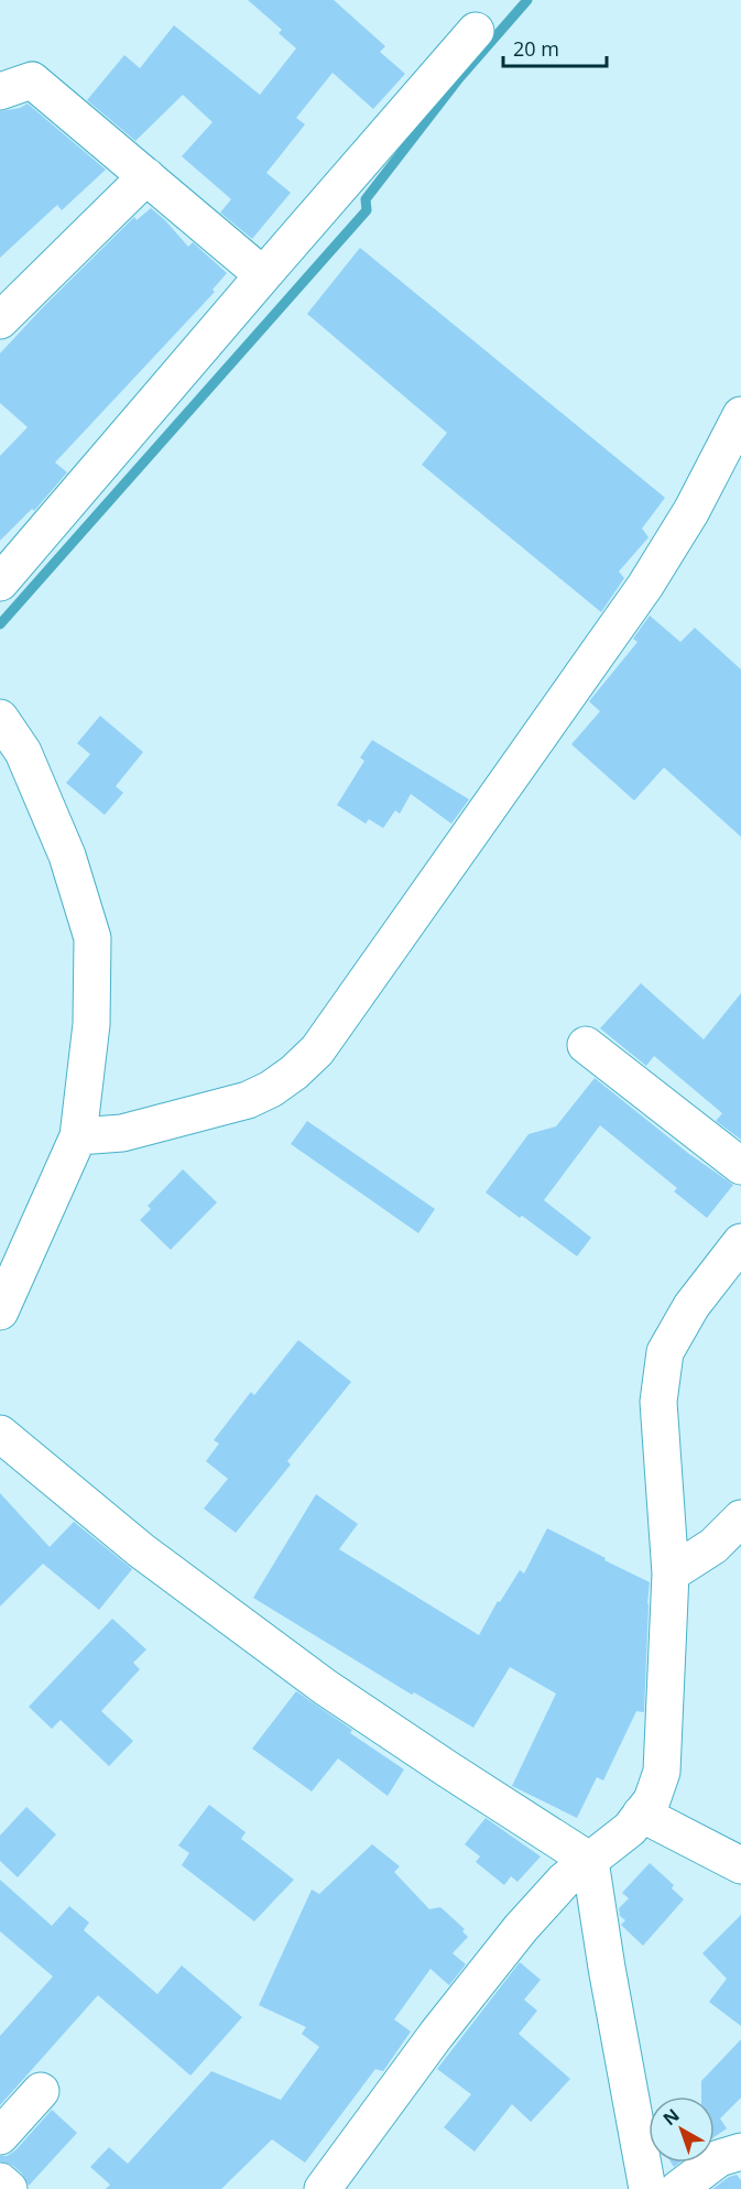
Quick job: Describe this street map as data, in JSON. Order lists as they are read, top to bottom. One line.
{"scale_bar":"20 m","north":"top left"}
